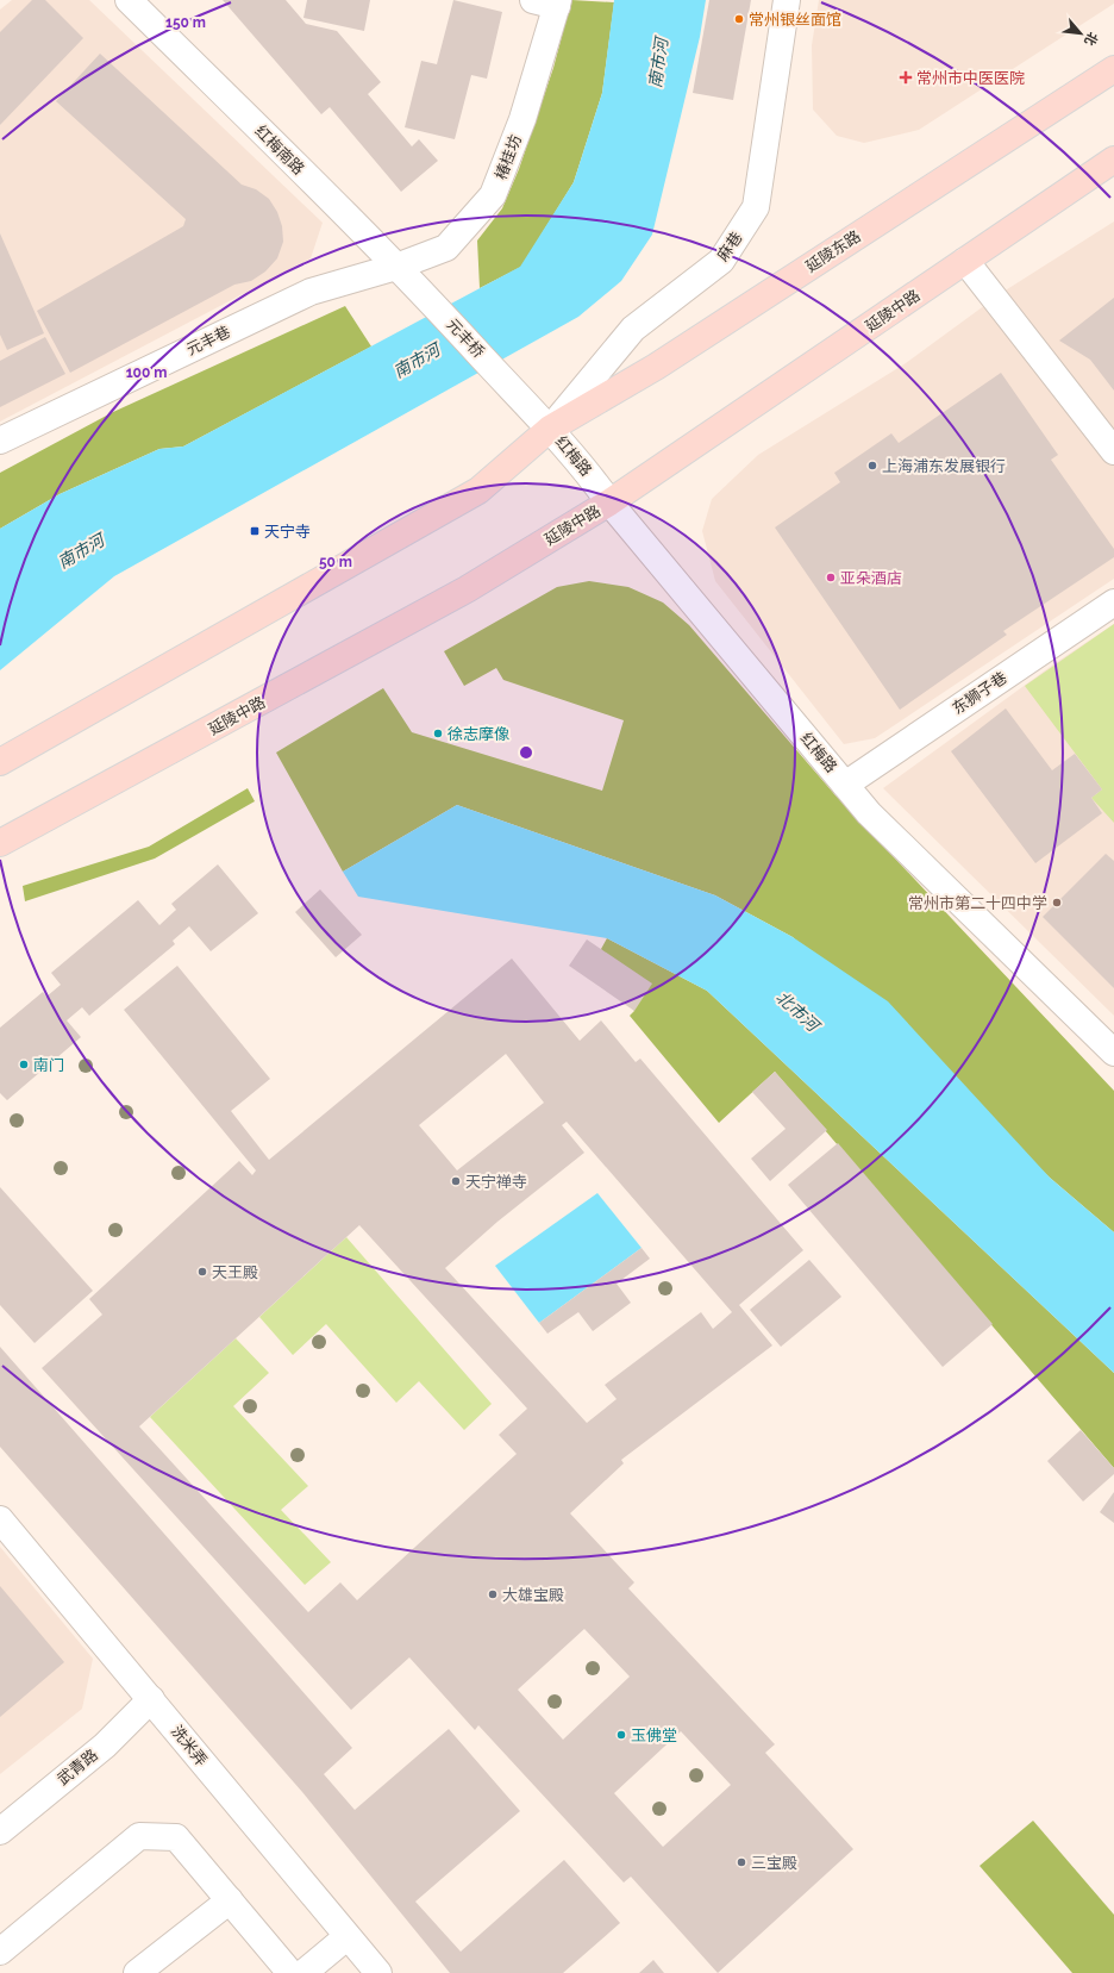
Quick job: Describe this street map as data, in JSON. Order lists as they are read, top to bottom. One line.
{"streets":{"main road":["延陵东路","延陵中路"],"street":["红梅南路","椿桂坊","麻巷","元丰桥","元丰巷","红梅路","东狮子巷","洗米弄","武青路"]},"crossings":[["红梅南路","椿桂坊"],["红梅南路","元丰桥"],["红梅南路","元丰巷"],["椿桂坊","元丰巷"],["麻巷","延陵东路"],["麻巷","元丰桥"],["麻巷","红梅路"],["延陵东路","元丰桥"],["延陵东路","红梅路"],["延陵中路","红梅路"],["元丰桥","红梅路"],["红梅路","东狮子巷"],["洗米弄","武青路"]],"water":["南市河","北市河"],"places":{"other":["常州银丝面馆","上海浦东发展银行","亚朵酒店","徐志摩像","常州市第二十四中学","南门","天宁禅寺","天王殿","大雄宝殿","玉佛堂","三宝殿"],"health":["常州市中医医院"],"transit":["天宁寺"]},"north":"bottom right","rings":["150 m","100 m","50 m"]}
